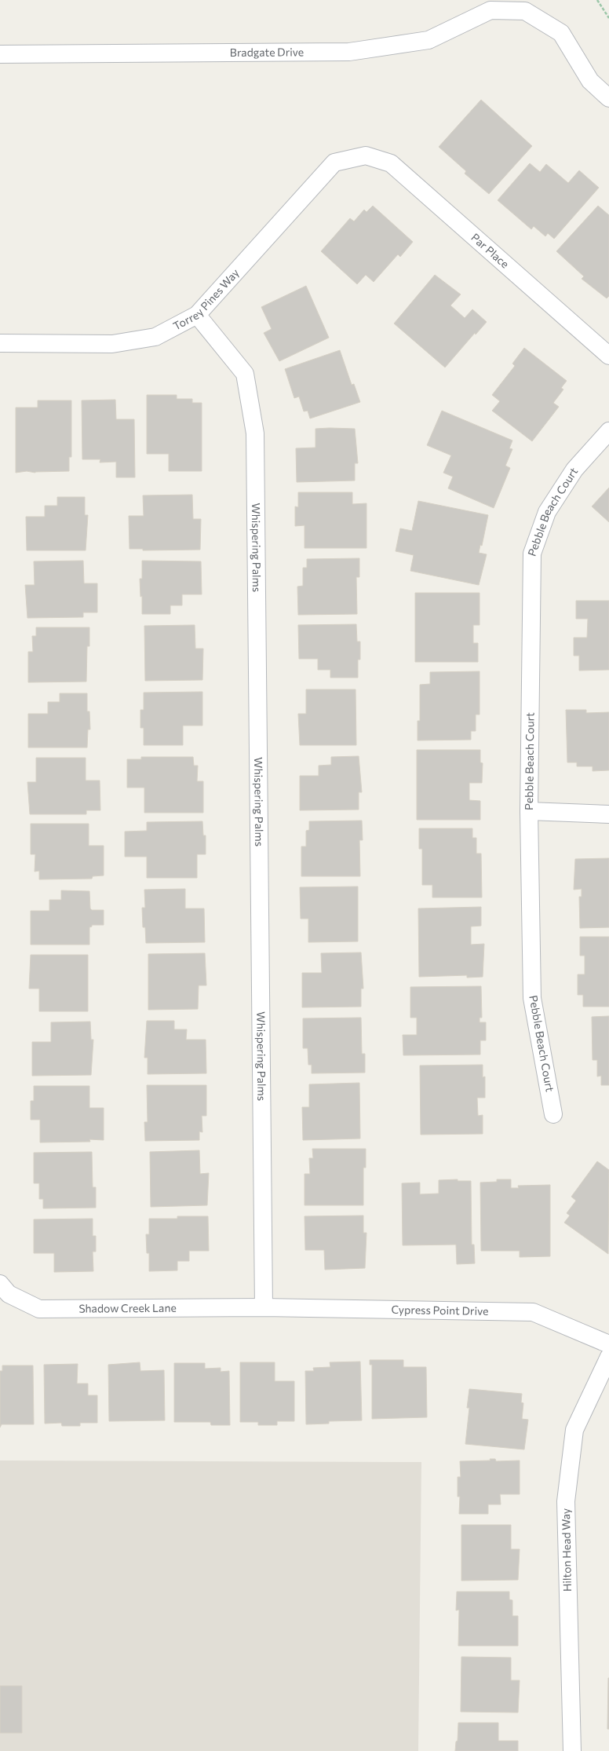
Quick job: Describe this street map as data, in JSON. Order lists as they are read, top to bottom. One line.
{"streets":{"street":["Bradgate Drive","Par Place","Torrey Pines Way","Pebble Beach Court","Whispering Palms","Shadow Creek Lane","Cypress Point Drive","Hilton Head Way"]},"crossings":[["Par Place","Torrey Pines Way"],["Torrey Pines Way","Whispering Palms"],["Whispering Palms","Shadow Creek Lane"],["Whispering Palms","Cypress Point Drive"],["Shadow Creek Lane","Cypress Point Drive"]]}
